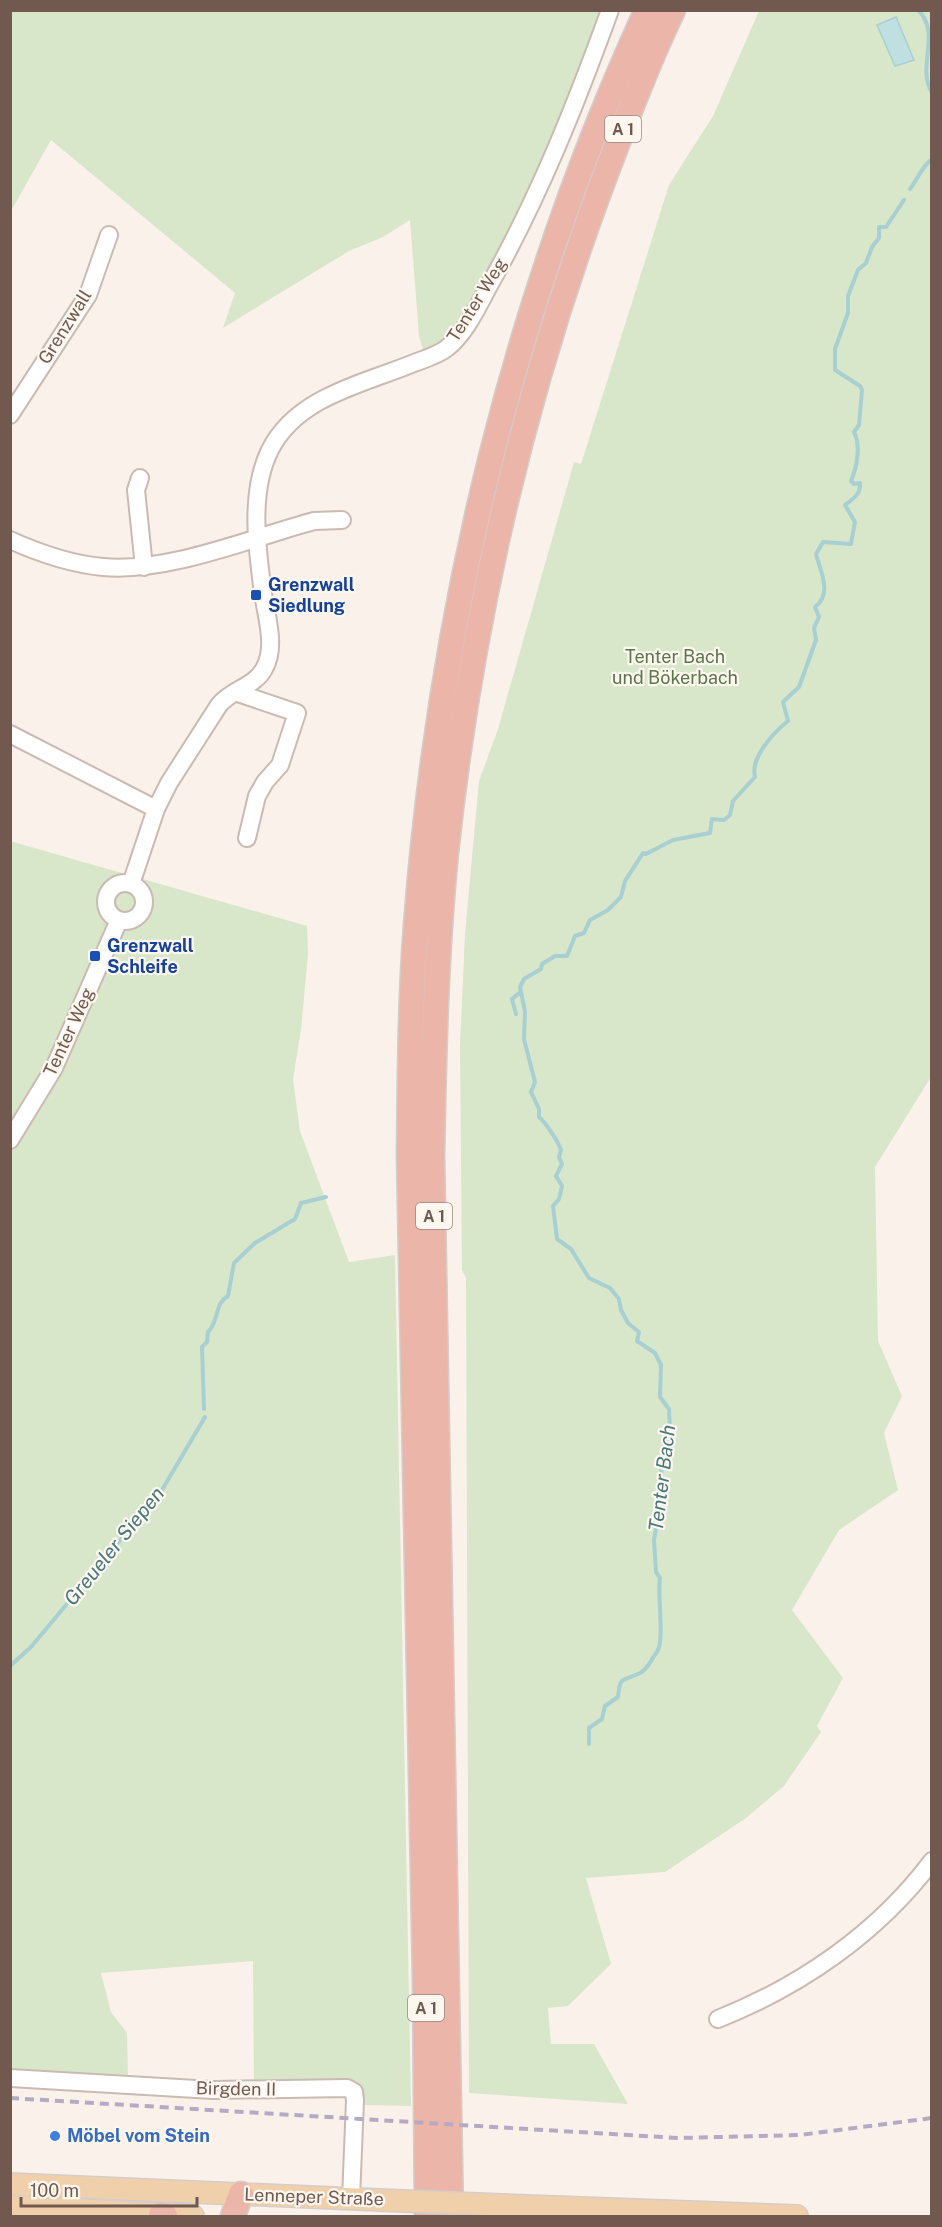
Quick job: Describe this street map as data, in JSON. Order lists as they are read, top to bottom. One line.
{"streets":{"highway":["A 1"],"main road":["Lenneper Straße"],"street":["Tenter Weg","Grenzwall","Birgden II"]},"crossings":[["Birgden II","Lenneper Straße"]],"water":["Tenter Bach","Greueler Siepen"],"parks":["Tenter Bach und Bökerbach"],"places":{"transit":["Grenzwall Siedlung","Grenzwall Schleife"],"other":["Möbel vom Stein"]},"scale_bar":"100 m"}
